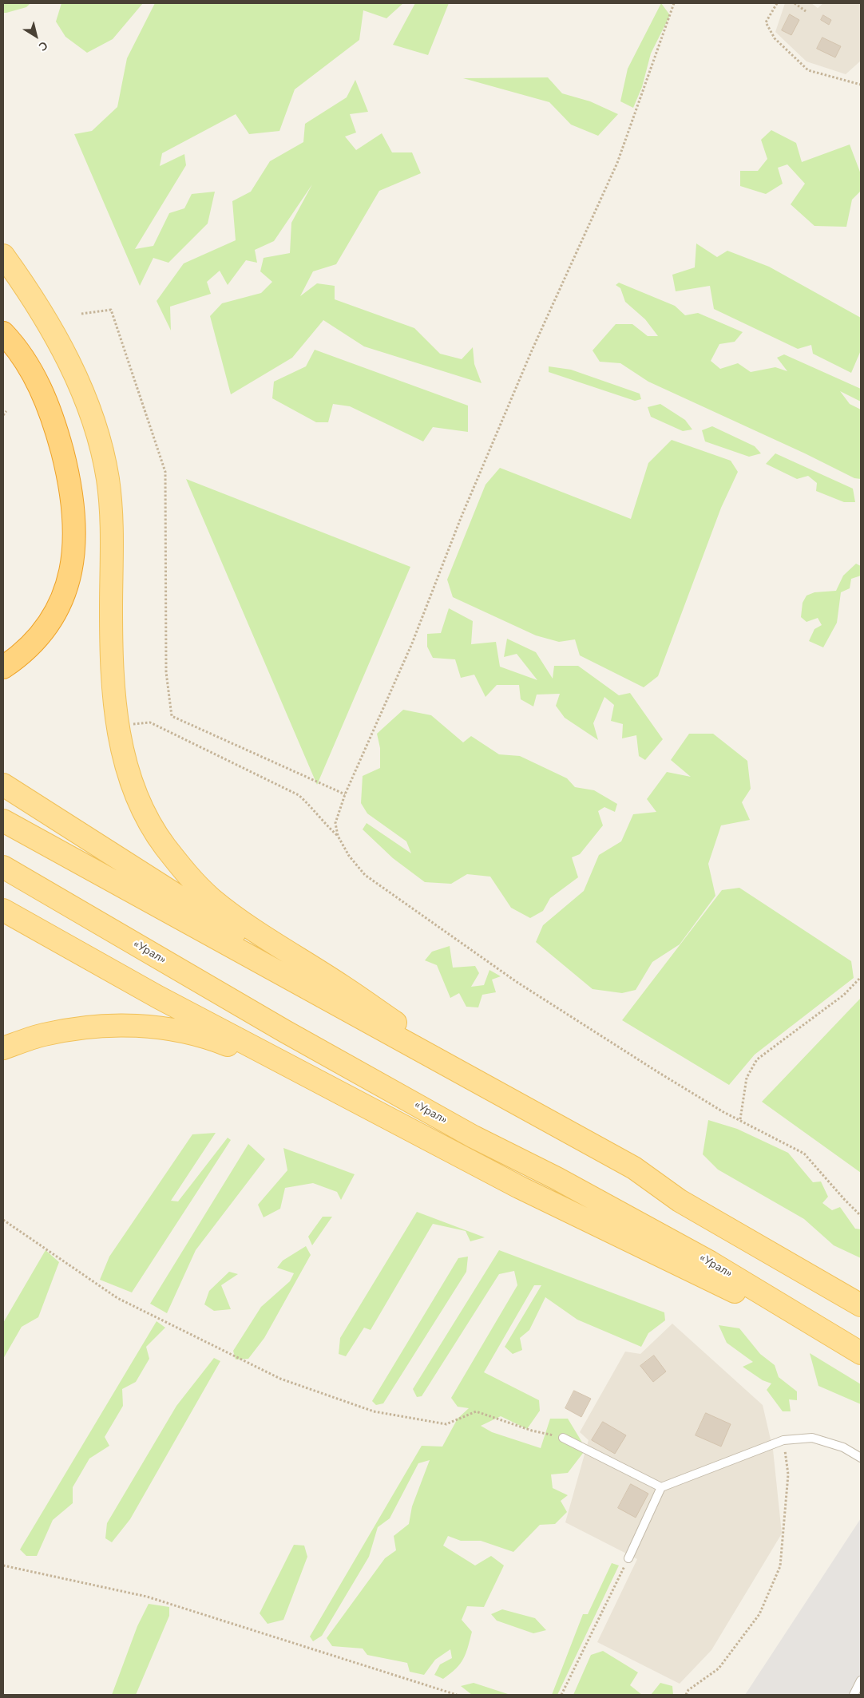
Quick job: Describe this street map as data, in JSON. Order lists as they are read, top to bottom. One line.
{"streets":{"main road":["«Урал»"]},"north":"bottom right"}
